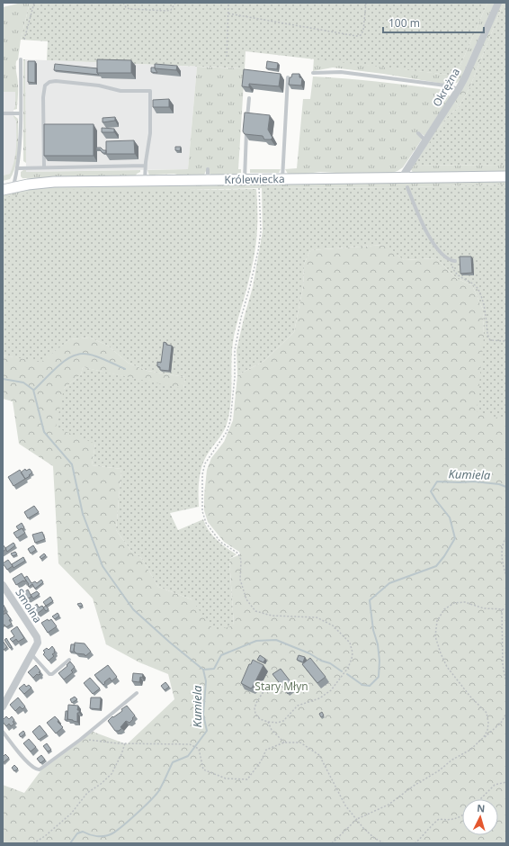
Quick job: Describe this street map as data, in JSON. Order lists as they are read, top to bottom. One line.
{"streets":{"main road":["Królewiecka"],"street":["Okrężna","Smolna"]},"crossings":[["Okrężna","Królewiecka"]],"water":["Kumiela"],"parks":["Stary Młyn"],"scale_bar":"100 m","north":"top"}
